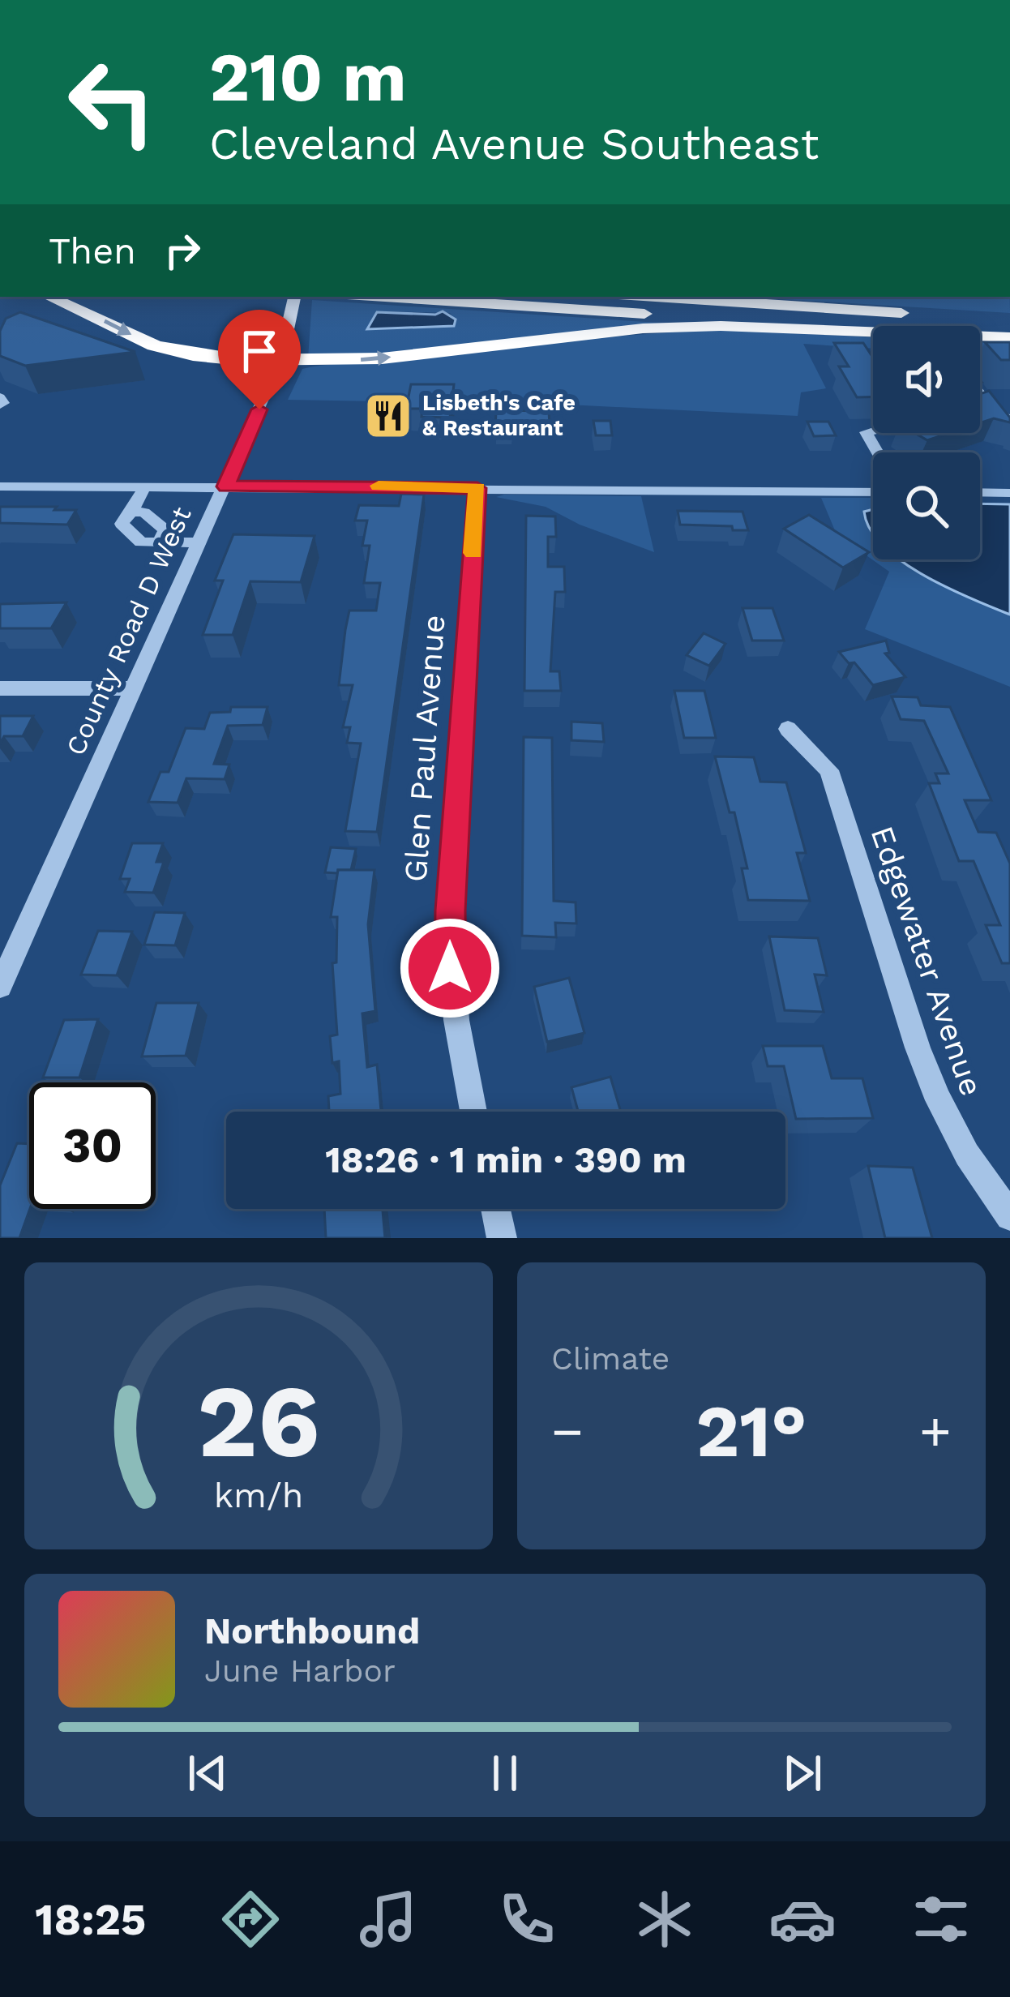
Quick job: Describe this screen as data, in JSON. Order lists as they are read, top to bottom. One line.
{"streets":{"main road":["County Road D West"],"street":["Glen Paul Avenue","Edgewater Avenue"]},"places":{"restaurant":["Lisbeth's Cafe & Restaurant"]},"page":{"turn":["210 m","Cleveland Avenue Southeast"],"then":"Then","limit":"30","trip":"18:26 · 1 min · 390 m","tile":"Climate","heat":["−","21°","+"],"song":["Northbound","June Harbor"],"tabs":"18:25","gauge":["26","km/h"]}}
